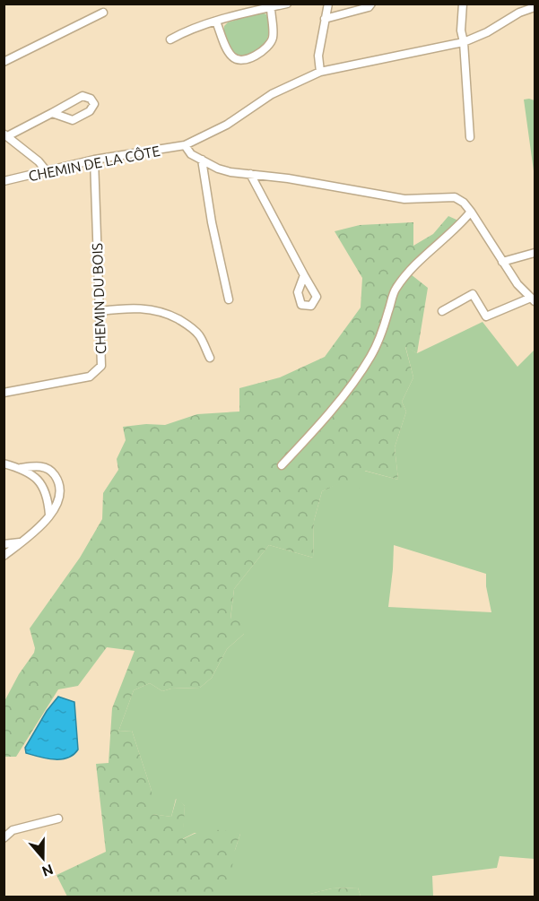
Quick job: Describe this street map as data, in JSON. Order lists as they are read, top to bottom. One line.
{"streets":{"street":["CHEMIN DE LA CÔTE","CHEMIN DU BOIS"]},"crossings":[["CHEMIN DE LA CÔTE","CHEMIN DU BOIS"]],"north":"bottom"}
